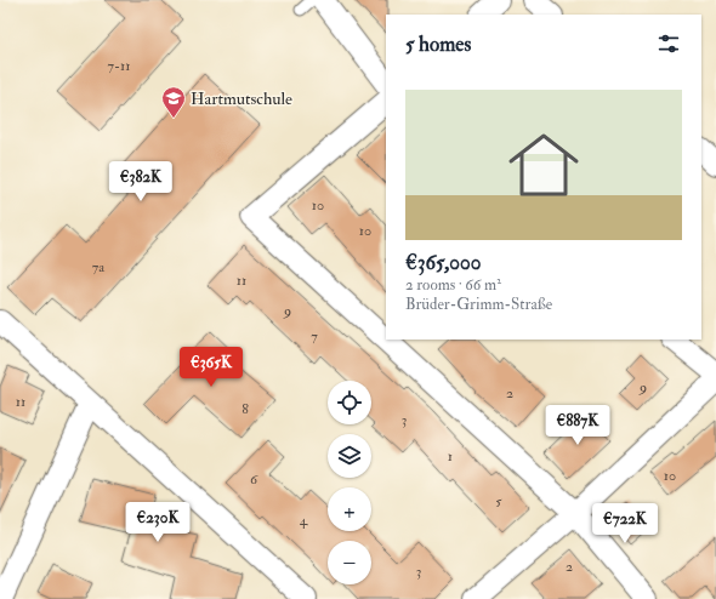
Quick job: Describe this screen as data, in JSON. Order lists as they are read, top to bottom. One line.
{"places":{"school or university":["Hartmutschule"]},"house_numbers":["7-11","10","10","7a","11","9","7","9","2","11","8","3","1","10","6","5","4","2","3"],"page":{"heading":"5 homes","list":[{"name":"€365,000","note":"2 rooms · 66 m² · Brüder-Grimm-Straße"}],"price":["€382K","€365K","€887K","€230K","€722K"],"map_buttons":["+","−"]}}
